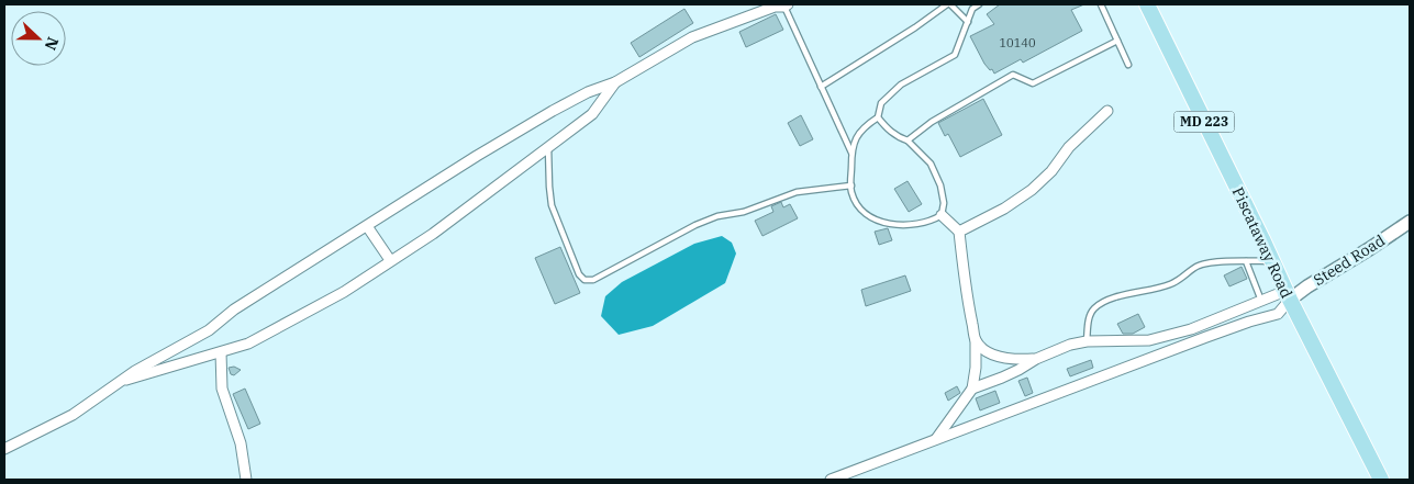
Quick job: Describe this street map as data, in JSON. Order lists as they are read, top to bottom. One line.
{"streets":{"main road":["MD 223","Piscataway Road"],"street":["Steed Road"]},"crossings":[["Piscataway Road","Steed Road"]],"house_numbers":["10140"],"north":"right"}
